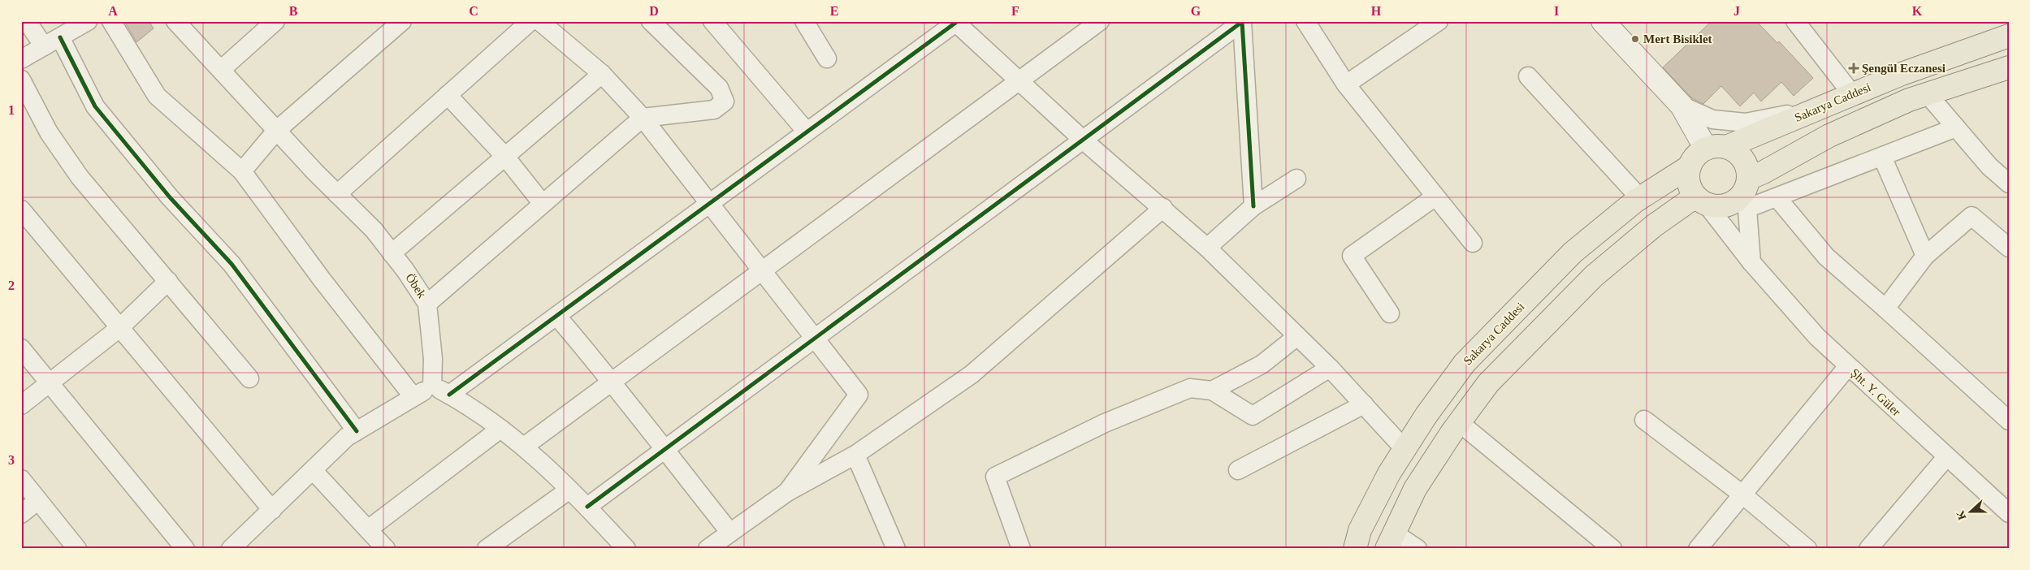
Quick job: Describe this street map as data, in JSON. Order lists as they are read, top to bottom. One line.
{"streets":{"main road":["Sakarya Caddesi"],"street":["Öbek","Şht. Y. Güler"]},"crossings":[["Sakarya Caddesi","Şht. Y. Güler"]],"places":{"other":["Mert Bisiklet"],"health":["Şengül Eczanesi"]},"north":"left","grid":{"columns":["A","B","C","D","E","F","G","H","I","J","K"],"rows":["1","2","3"]}}
